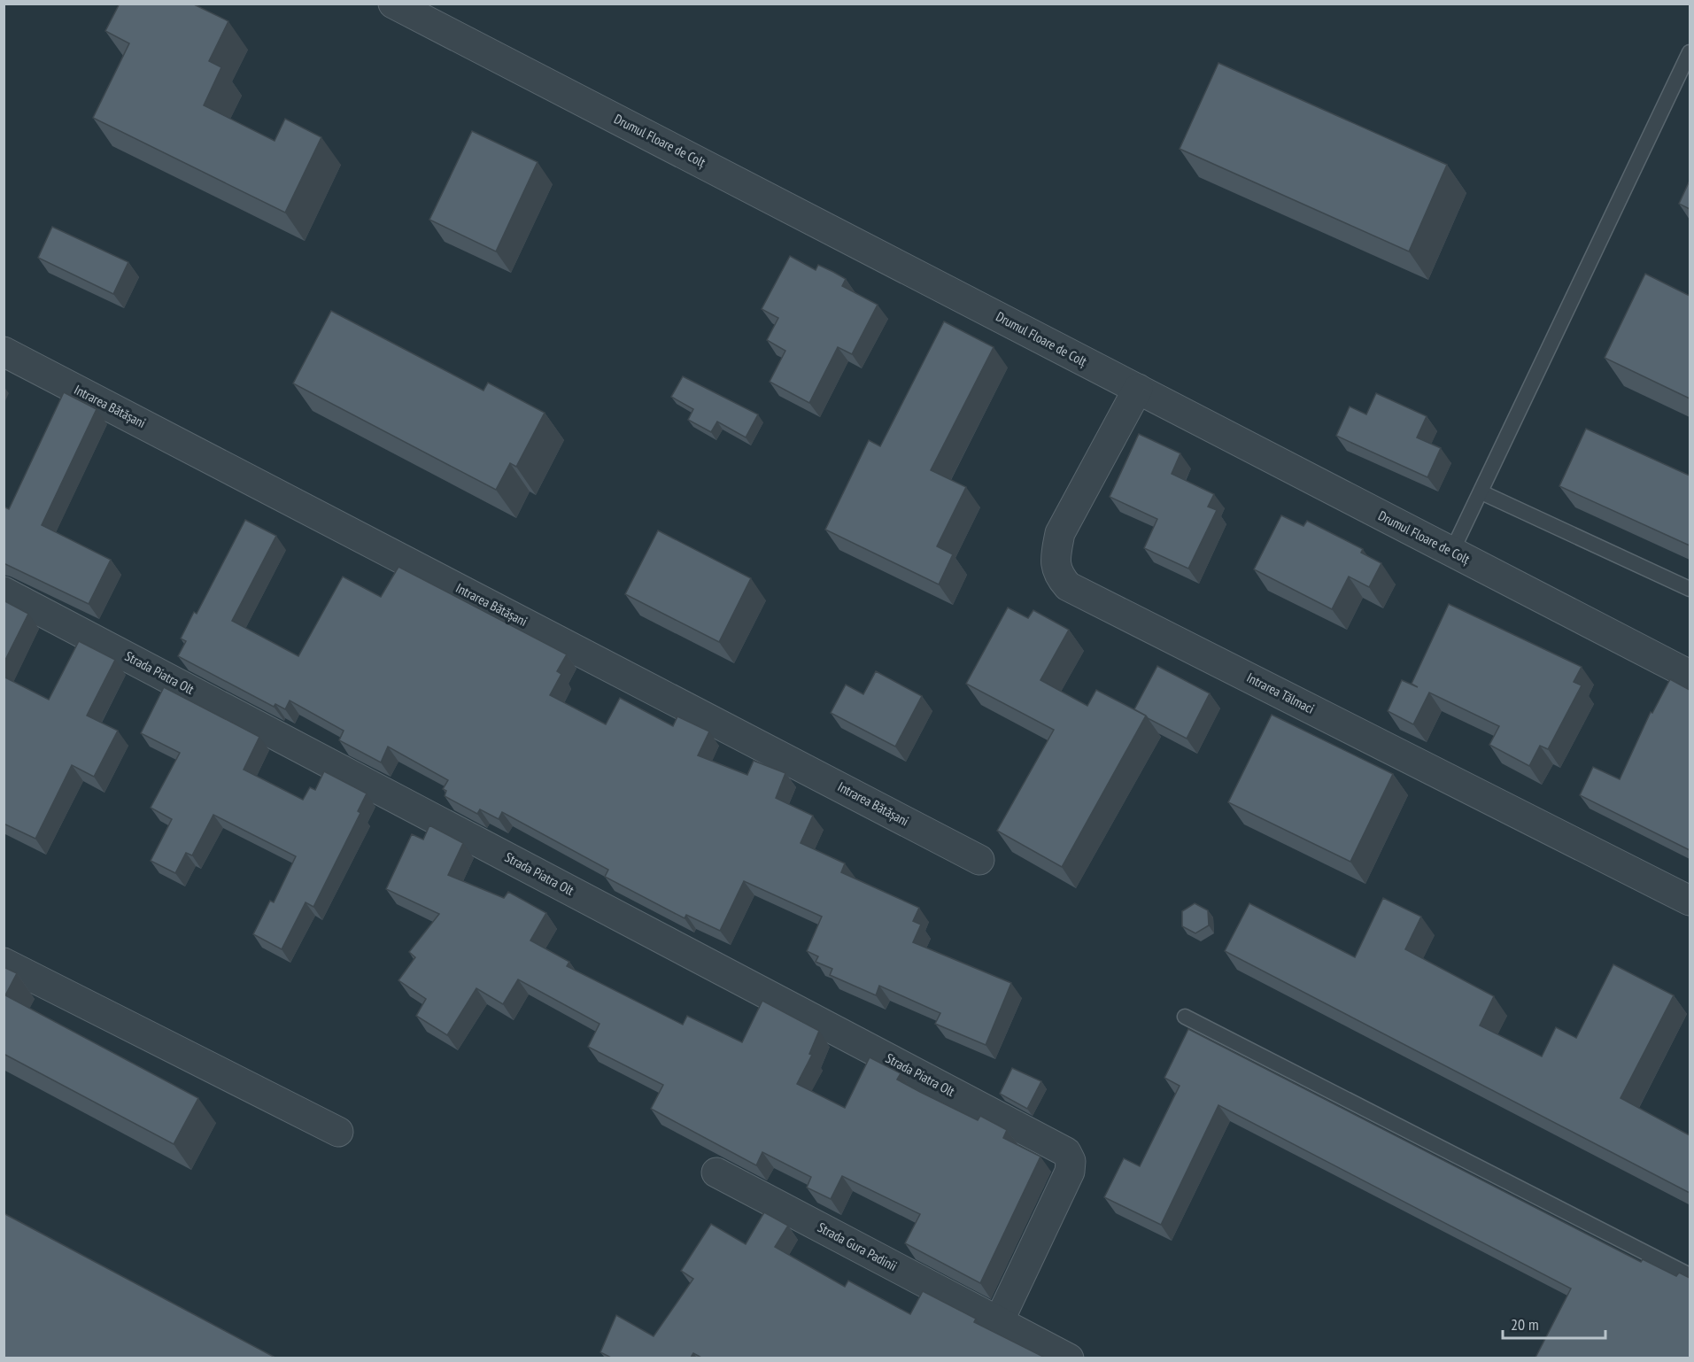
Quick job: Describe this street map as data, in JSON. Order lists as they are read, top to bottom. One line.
{"streets":{"street":["Drumul Floare de Colț","Intrarea Bătășani","Strada Piatra Olt","Intrarea Tălmaci","Strada Gura Padinii"]},"crossings":[["Drumul Floare de Colț","Intrarea Tălmaci"],["Strada Piatra Olt","Strada Gura Padinii"]],"scale_bar":"20 m"}
